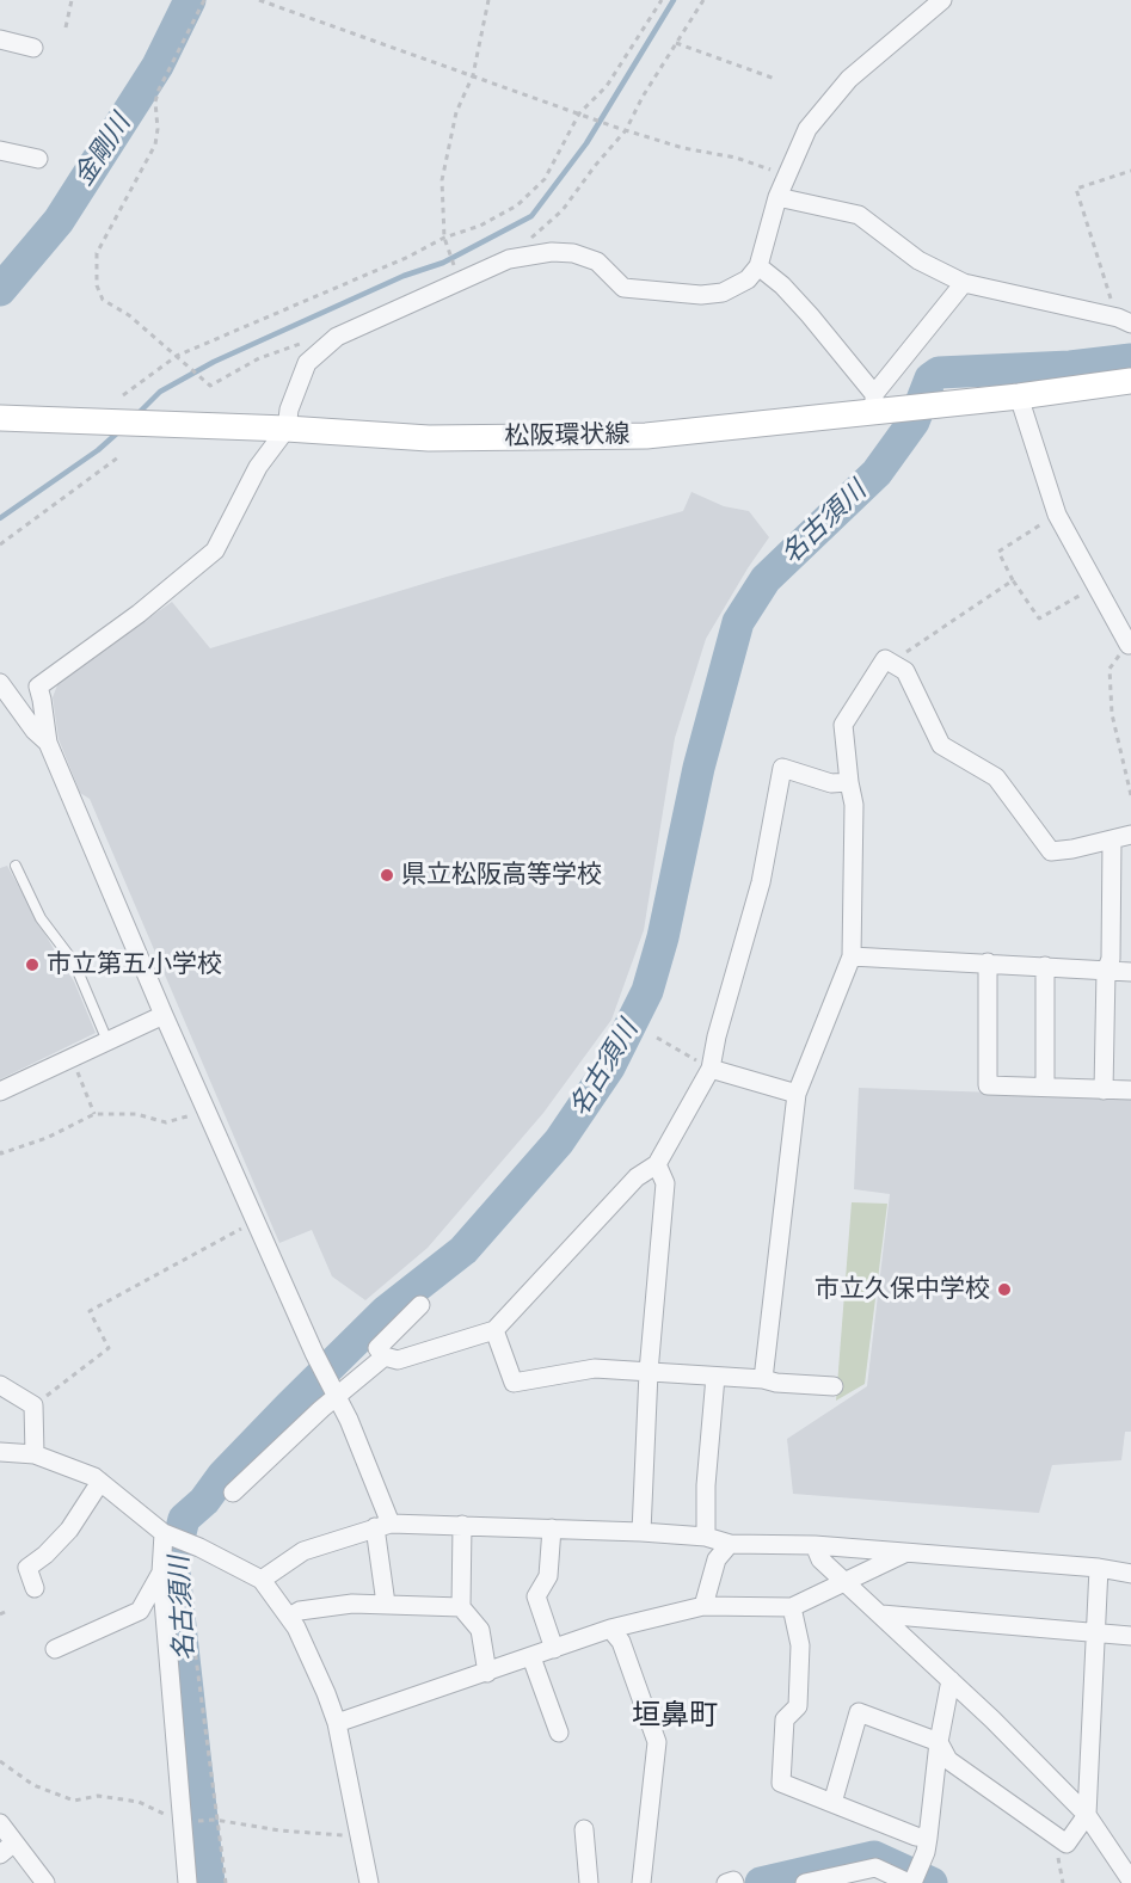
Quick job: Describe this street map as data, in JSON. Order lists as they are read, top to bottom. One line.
{"streets":{"main road":["松阪環状線"]},"districts":["垣鼻町"],"water":["金剛川","名古須川"],"places":["県立松阪高等学校","市立第五小学校","市立久保中学校"]}
